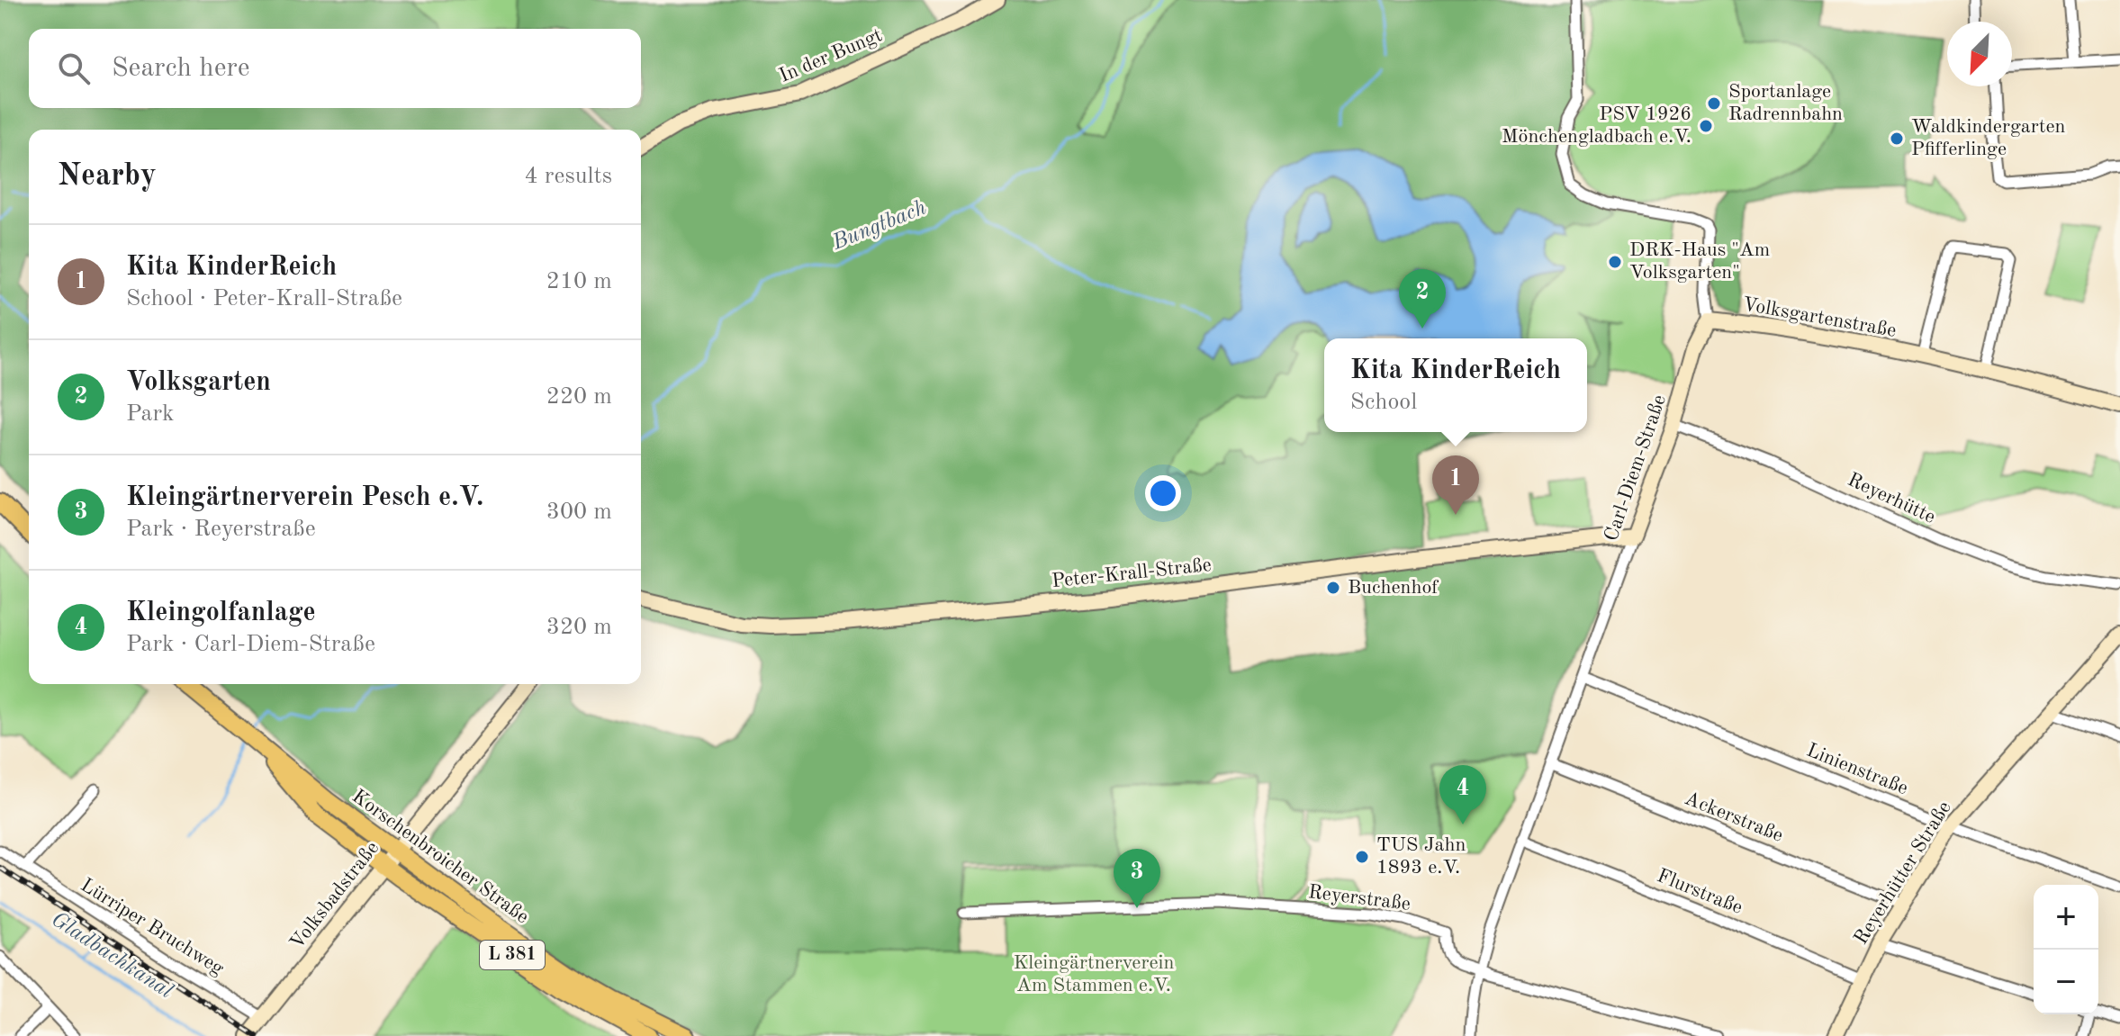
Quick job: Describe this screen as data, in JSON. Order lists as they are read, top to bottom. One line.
{"streets":{"main road":["Korschenbroicher Straße","L 381"],"street":["In der Bungt","Volksgartenstraße","Carl-Diem-Straße","Reyerhütte","Peter-Krall-Straße","Linienstraße","Ackerstraße","Reyerhütter Straße","Flurstraße","Volksbadstraße","Reyerstraße","Lürriper Bruchweg"]},"crossings":[["Volksgartenstraße","Carl-Diem-Straße"],["Carl-Diem-Straße","Reyerhütte"],["Carl-Diem-Straße","Peter-Krall-Straße"],["Carl-Diem-Straße","Linienstraße"],["Carl-Diem-Straße","Ackerstraße"],["Carl-Diem-Straße","Flurstraße"],["Carl-Diem-Straße","Reyerstraße"],["Linienstraße","Reyerhütter Straße"],["Ackerstraße","Reyerhütter Straße"],["Korschenbroicher Straße","Volksbadstraße"],["Reyerhütter Straße","Flurstraße"],["Volksbadstraße","Lürriper Bruchweg"]],"water":["Bungtbach","Gladbachkanal"],"parks":["Kleingärtnerverein Am Stammen e.V."],"places":["Sportanlage Radrennbahn","PSV 1926 Mönchengladbach e.V.","Waldkindergarten Pfifferlinge","DRK-Haus \"Am Volksgarten\"","Buchenhof","TUS Jahn 1893 e.V."],"north":"bottom left","page":{"search":"Search here","heading":["Nearby","4 results"],"list":[{"mark":"1","name":"Kita KinderReich","note":"School · Peter-Krall-Straße","value":"210 m"},{"mark":"2","name":"Volksgarten","note":"Park","value":"220 m"},{"mark":"3","name":"Kleingärtnerverein Pesch e.V.","note":"Park · Reyerstraße","value":"300 m"},{"mark":"4","name":"Kleingolfanlage","note":"Park · Carl-Diem-Straße","value":"320 m"}],"pins":["2","1","4","3"],"popup":["Kita KinderReich","School"],"map_buttons":["+","−"]}}
